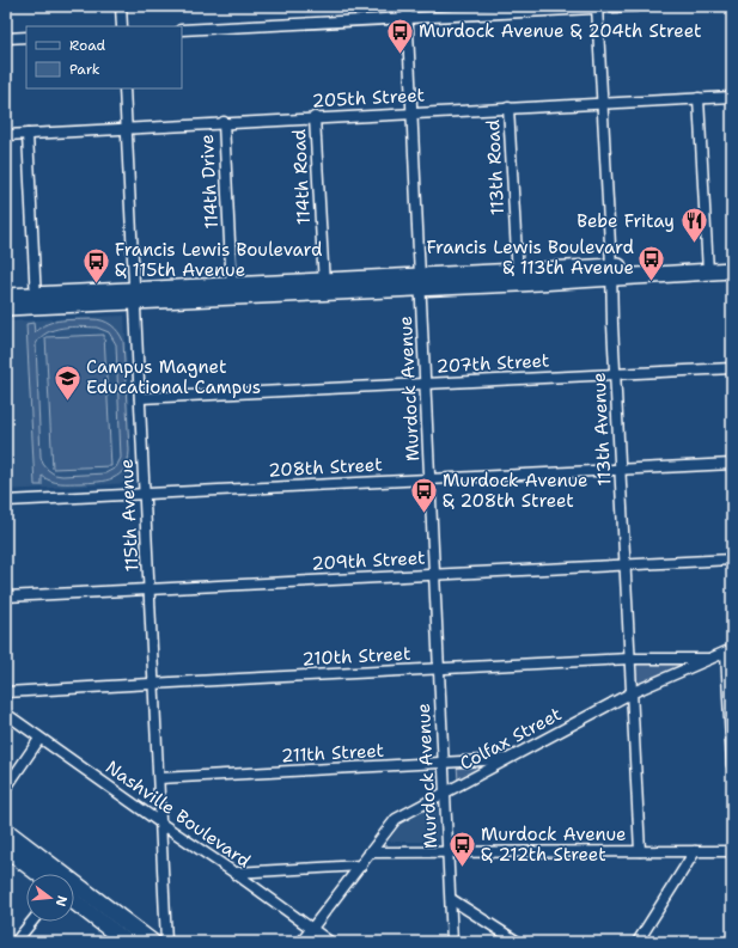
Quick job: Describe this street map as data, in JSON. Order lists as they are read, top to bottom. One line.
{"streets":{"street":["205th Street","113th Road","114th Road","114th Drive","207th Street","Murdock Avenue","113th Avenue","208th Street","115th Avenue","209th Street","210th Street","Colfax Street","211th Street","Nashville Boulevard"]},"crossings":[["205th Street","113th Road"],["205th Street","114th Road"],["205th Street","114th Drive"],["205th Street","Murdock Avenue"],["205th Street","113th Avenue"],["205th Street","115th Avenue"],["207th Street","Murdock Avenue"],["207th Street","113th Avenue"],["207th Street","115th Avenue"],["Murdock Avenue","208th Street"],["Murdock Avenue","209th Street"],["Murdock Avenue","210th Street"],["Murdock Avenue","Colfax Street"],["Murdock Avenue","211th Street"],["113th Avenue","208th Street"],["113th Avenue","209th Street"],["113th Avenue","210th Street"],["113th Avenue","Colfax Street"],["208th Street","115th Avenue"],["115th Avenue","209th Street"],["115th Avenue","210th Street"],["115th Avenue","211th Street"],["115th Avenue","Nashville Boulevard"],["210th Street","Colfax Street"],["Colfax Street","211th Street"],["Colfax Street","Nashville Boulevard"]],"places":{"bus stop":["Murdock Avenue & 204th Street","Francis Lewis Boulevard & 113th Avenue","Francis Lewis Boulevard & 115th Avenue","Murdock Avenue & 208th Street","Murdock Avenue & 212th Street"],"restaurant":["Bebe Fritay"],"school or university":["Campus Magnet Educational Campus"]},"legend":["Road","Park"],"north":"right"}
